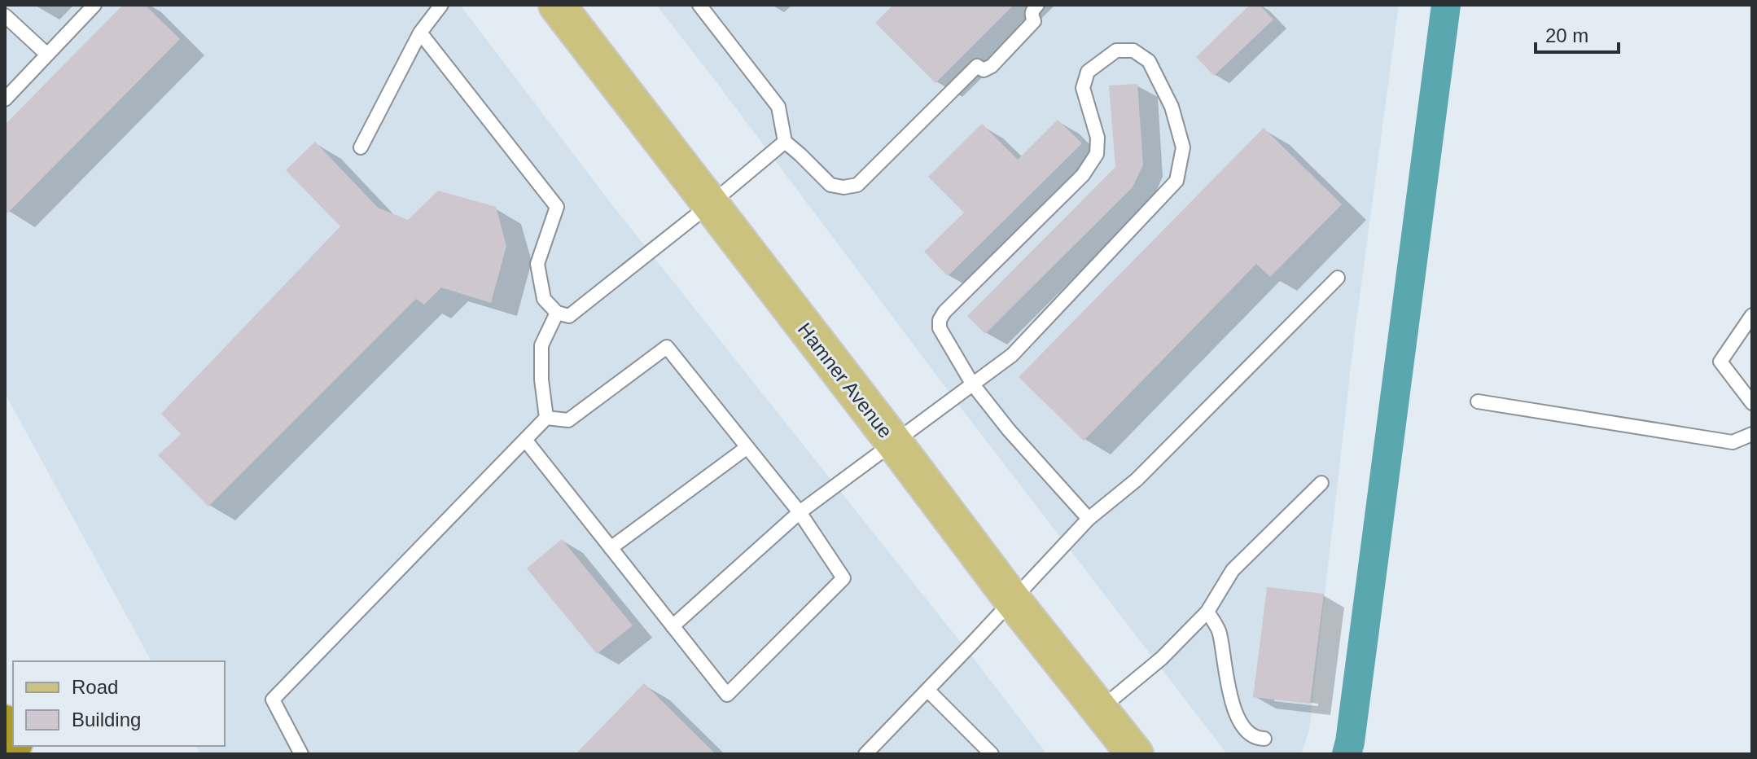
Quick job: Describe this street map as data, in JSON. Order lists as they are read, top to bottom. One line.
{"streets":{"main road":["Hamner Avenue"]},"legend":["Road","Building"],"scale_bar":"20 m"}
